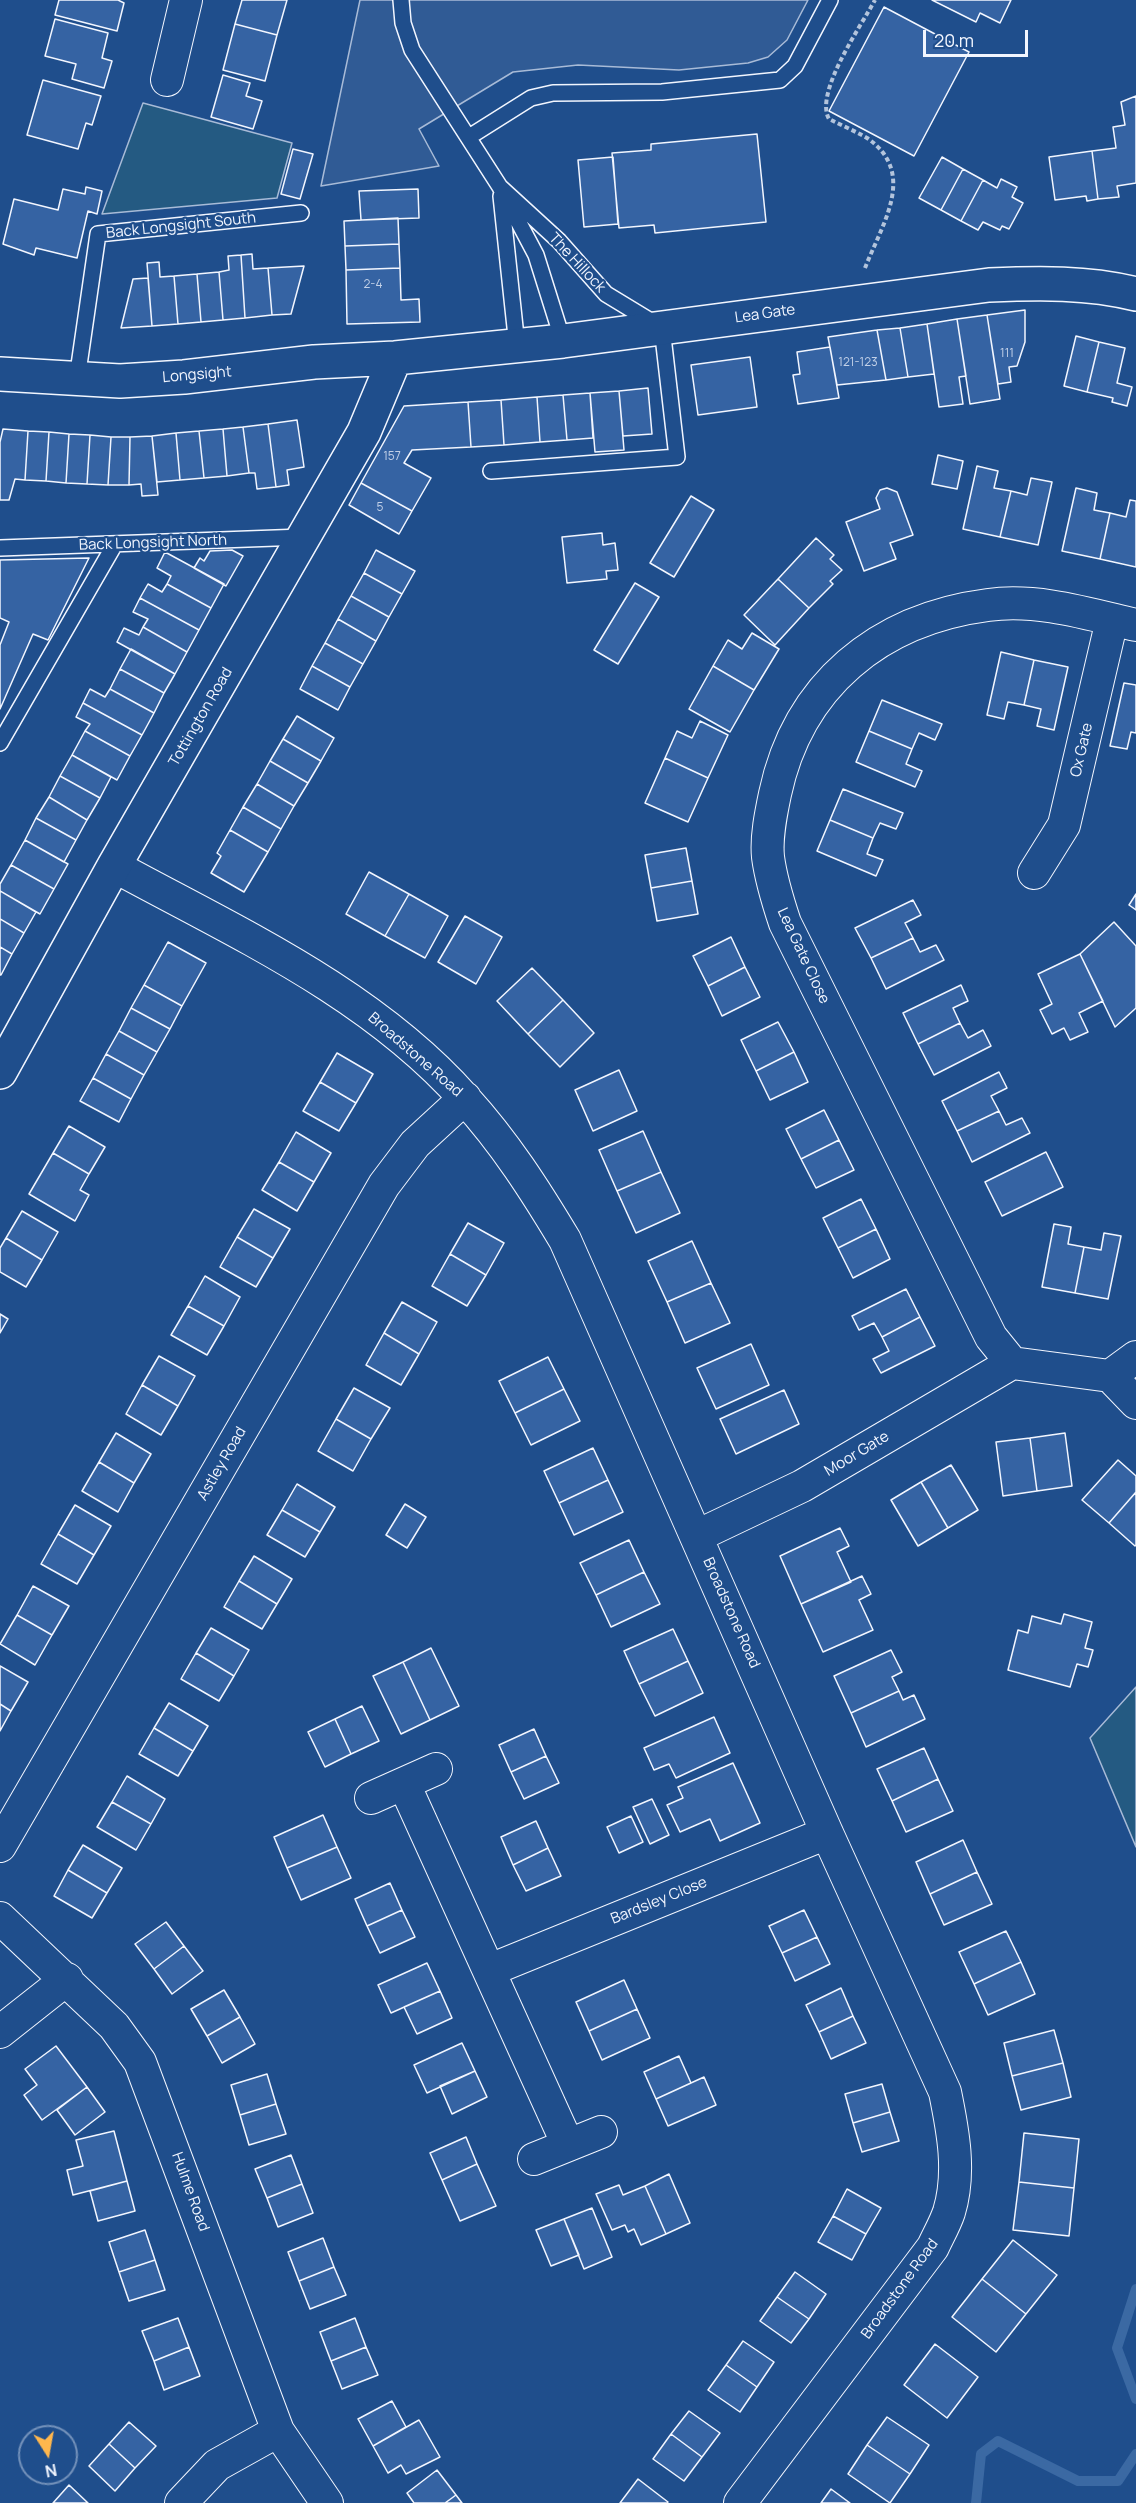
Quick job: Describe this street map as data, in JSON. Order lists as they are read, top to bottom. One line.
{"streets":{"main road":["Lea Gate","Longsight","Tottington Road"],"street":["Ox Gate","Lea Gate Close","Broadstone Road","Moor Gate","Astley Road","Bardsley Close","Hulme Road"],"lane":["Back Longsight South","The Hillock","Back Longsight North"]},"crossings":[["Back Longsight South","Longsight"],["The Hillock","Lea Gate"],["Lea Gate","Longsight"],["Lea Gate","Tottington Road"],["Longsight","Tottington Road"],["Back Longsight North","Tottington Road"],["Tottington Road","Broadstone Road"],["Ox Gate","Lea Gate Close"],["Lea Gate Close","Moor Gate"],["Broadstone Road","Moor Gate"],["Broadstone Road","Astley Road"],["Broadstone Road","Bardsley Close"]],"house_numbers":["2-4","111","121-123","157","5"],"scale_bar":"20 m","north":"bottom"}
